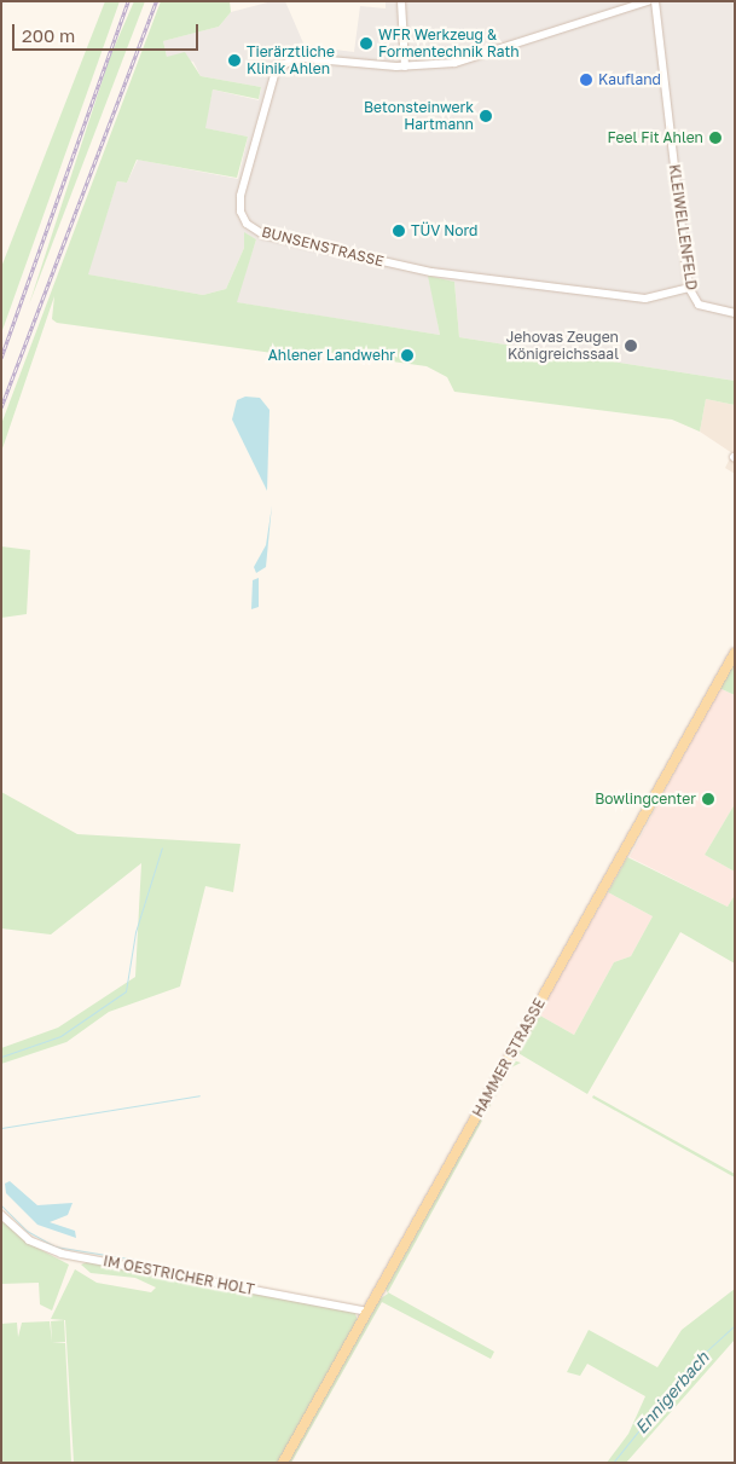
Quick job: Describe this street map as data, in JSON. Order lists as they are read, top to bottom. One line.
{"streets":{"main road":["HAMMER STRASSE"],"street":["KLEIWELLENFELD","BUNSENSTRASSE","IM OESTRICHER HOLT"]},"crossings":[["KLEIWELLENFELD","BUNSENSTRASSE"],["HAMMER STRASSE","IM OESTRICHER HOLT"]],"water":["Ennigerbach"],"places":["WFR Werkzeug & Formentechnik Rath","Tierärztliche Klinik Ahlen","Kaufland","Betonsteinwerk Hartmann","Feel Fit Ahlen","TÜV Nord","Jehovas Zeugen Königreichssaal","Ahlener Landwehr","Bowlingcenter"],"scale_bar":"200 m"}
